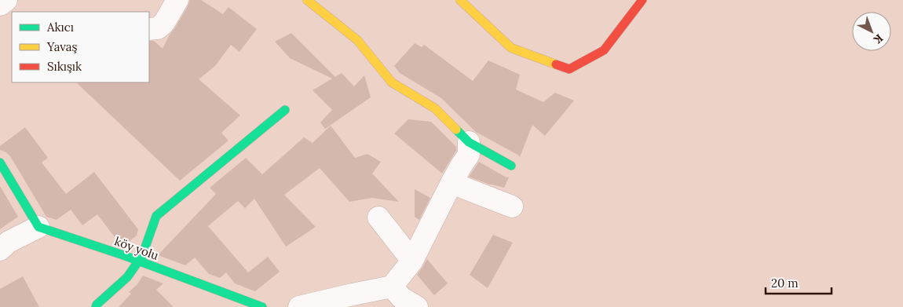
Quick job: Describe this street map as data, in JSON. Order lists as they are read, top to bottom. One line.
{"streets":{"street":["köy yolu"]},"legend":["Akıcı","Yavaş","Sıkışık"],"scale_bar":"20 m","north":"bottom right"}
